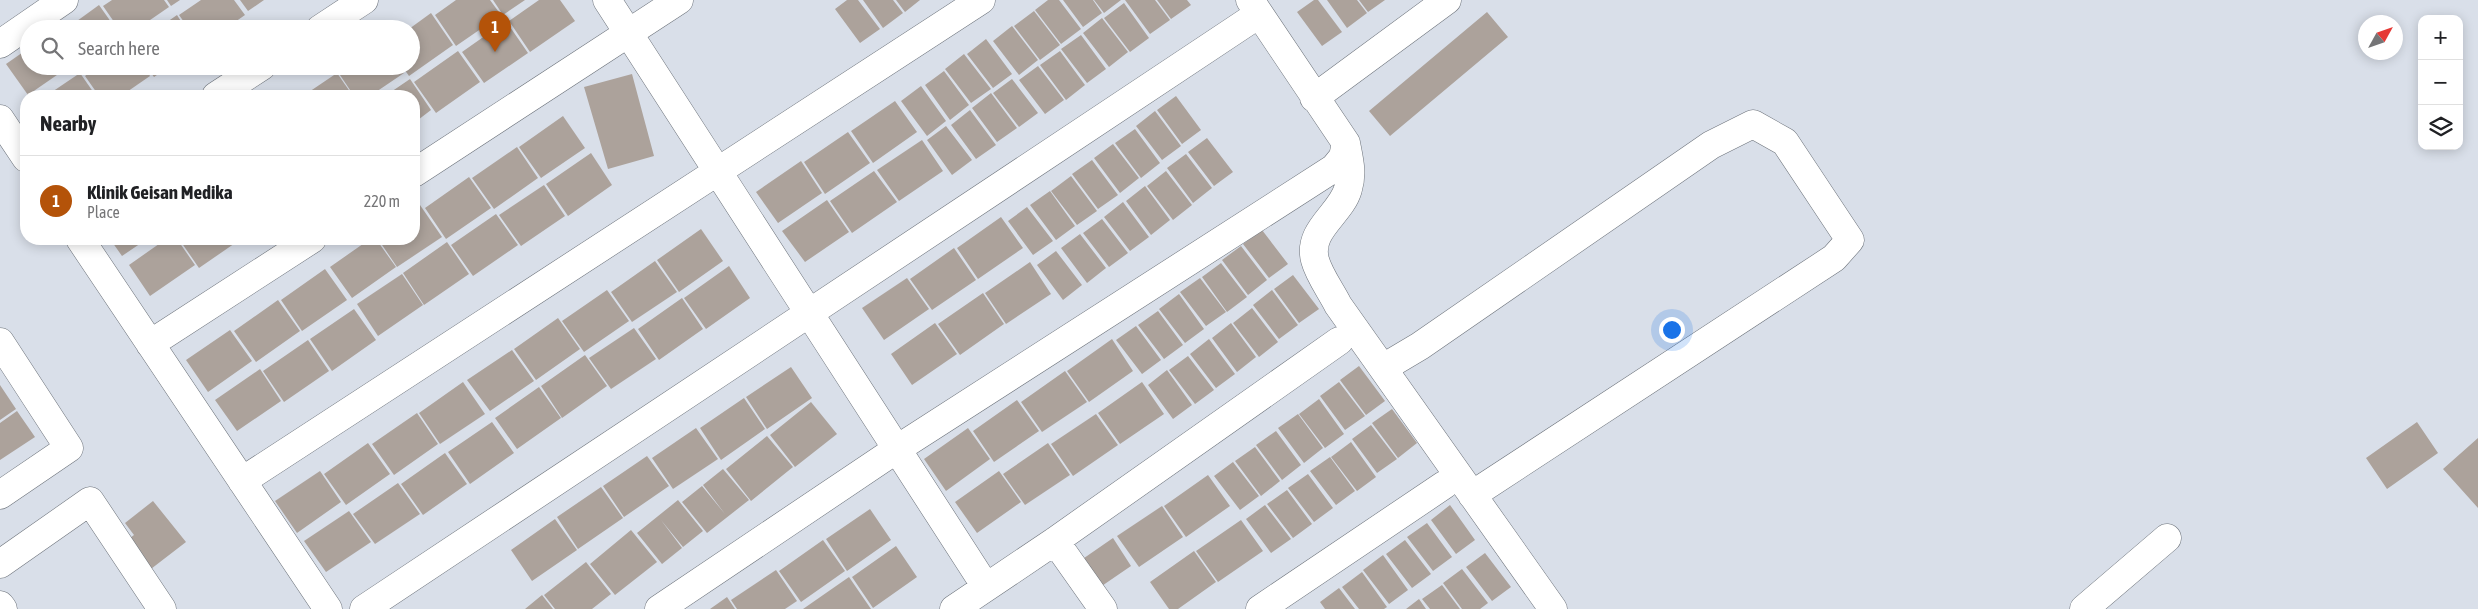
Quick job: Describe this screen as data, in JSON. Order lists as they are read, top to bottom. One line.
{"north":"top right","page":{"pins":"1","map_buttons":["+","−"],"search":"Search here","heading":"Nearby","list":[{"mark":"1","name":"Klinik Geisan Medika","note":"Place","value":"220 m"}]}}
